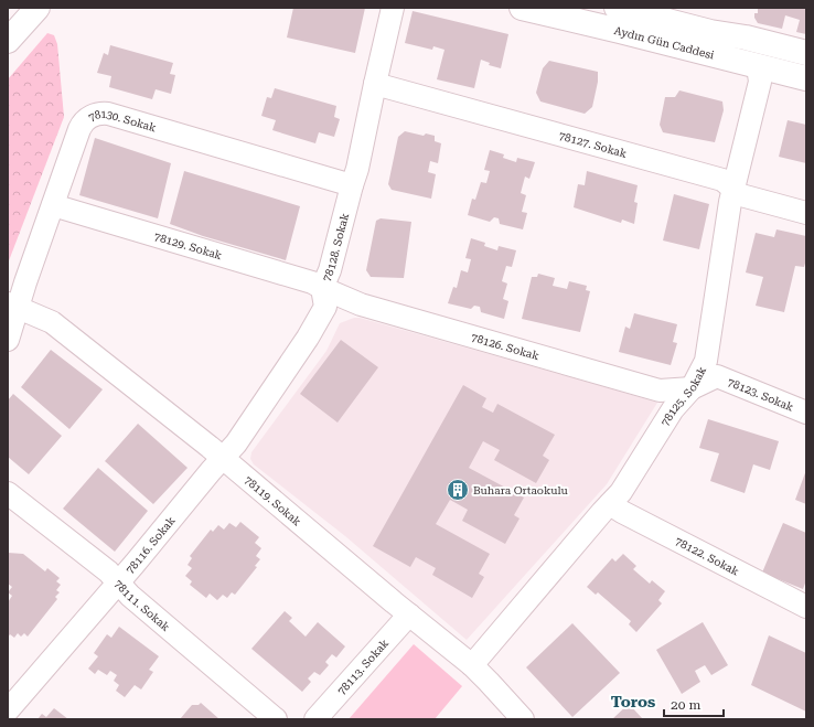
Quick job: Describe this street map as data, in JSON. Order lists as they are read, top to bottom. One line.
{"streets":{"main road":["Aydın Gün Caddesi"],"street":["78130. Sokak","78127. Sokak","78129. Sokak","78128. Sokak","78126. Sokak","78123. Sokak","78125. Sokak","78119. Sokak","78116. Sokak","78122. Sokak","78111. Sokak","78113. Sokak"]},"crossings":[["Aydın Gün Caddesi","78125. Sokak"],["78130. Sokak","78129. Sokak"],["78130. Sokak","78128. Sokak"],["78130. Sokak","78119. Sokak"],["78127. Sokak","78128. Sokak"],["78127. Sokak","78125. Sokak"],["78129. Sokak","78128. Sokak"],["78129. Sokak","78126. Sokak"],["78128. Sokak","78126. Sokak"],["78128. Sokak","78119. Sokak"],["78128. Sokak","78116. Sokak"],["78126. Sokak","78123. Sokak"],["78126. Sokak","78125. Sokak"],["78123. Sokak","78125. Sokak"],["78125. Sokak","78119. Sokak"],["78125. Sokak","78122. Sokak"],["78119. Sokak","78116. Sokak"],["78119. Sokak","78113. Sokak"],["78116. Sokak","78111. Sokak"]],"districts":["Toros"],"places":{"building":["Buhara Ortaokulu"]},"scale_bar":"20 m"}
